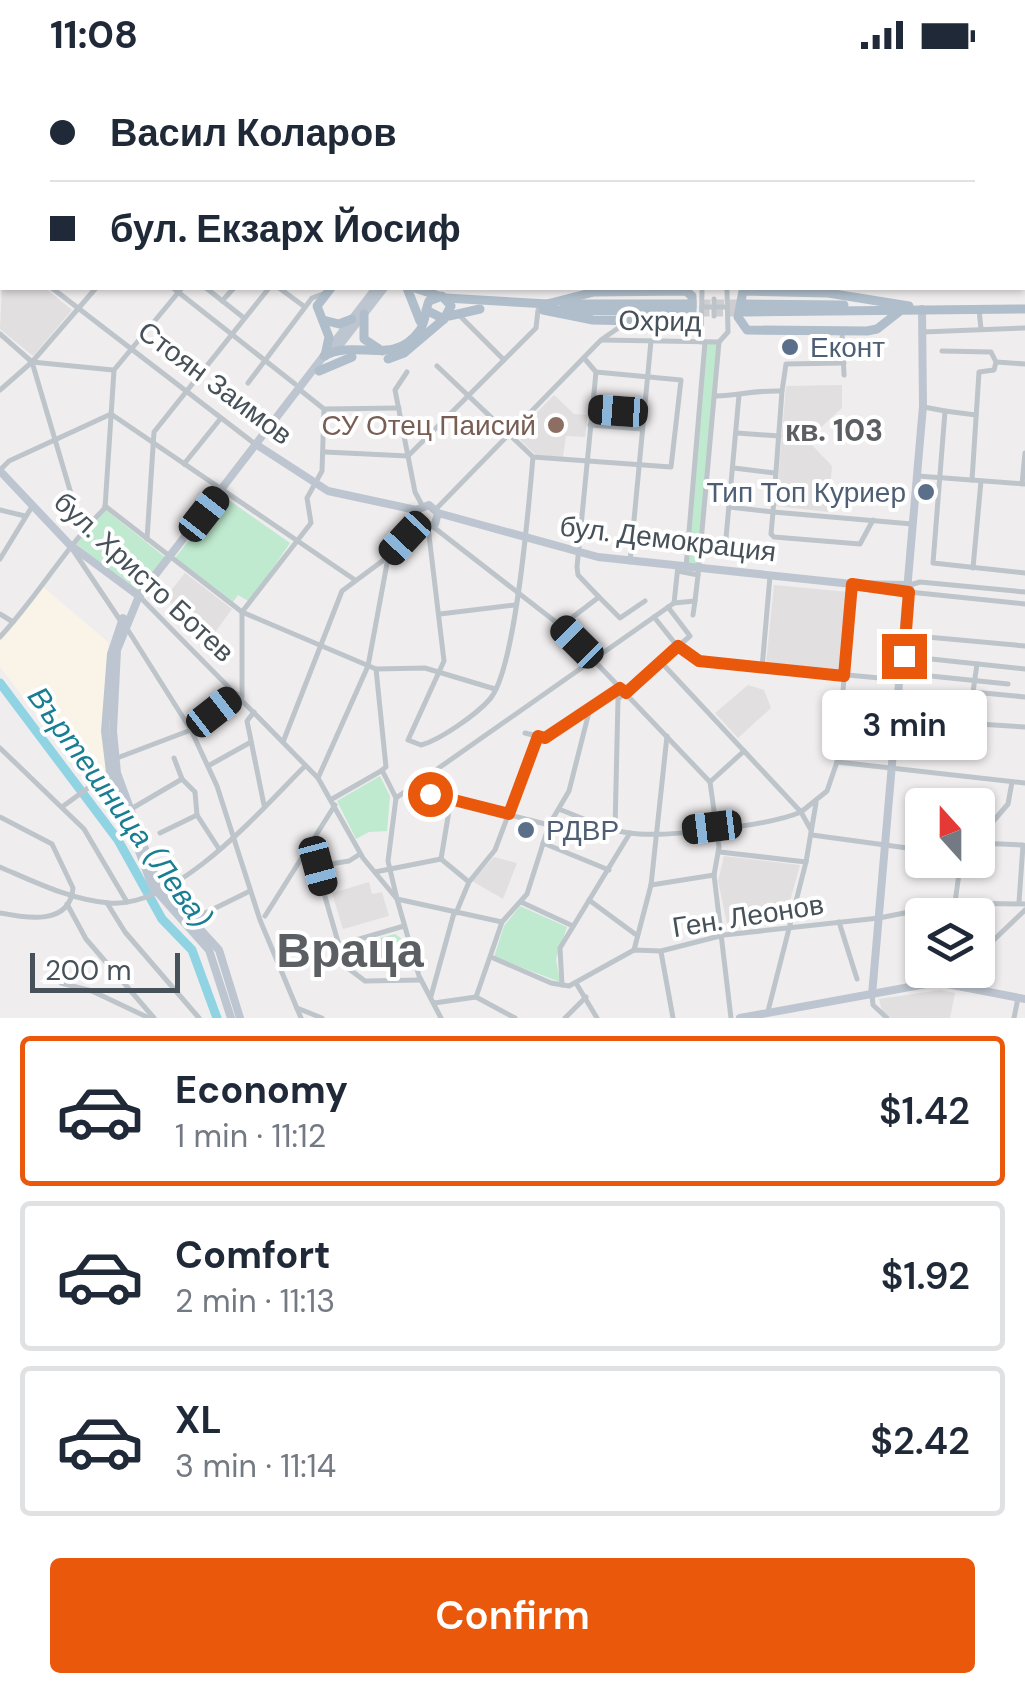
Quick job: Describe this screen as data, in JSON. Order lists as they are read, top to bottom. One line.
{"streets":{"street":["Охрид","Стоян Заимов","бул. Демокрация","бул. Христо Ботев","Ген. Леонов"]},"crossings":[["Стоян Заимов","бул. Демокрация"]],"districts":["кв. 103","Враца"],"water":["Въртешница (Лева)"],"places":["Еконт","СУ Отец Паисий","Тип Топ Куриер","РДВР"],"scale_bar":"200 m","north":"top","page":{"status":"11:08","banner":["Васил Коларов","бул. Екзарх Йосиф"],"bubble":"3 min","scale":"200 m","list":[{"name":"Economy","note":"1 min · 11:12","value":"$1.42"},{"name":"Comfort","note":"2 min · 11:13","value":"$1.92"},{"name":"XL","note":"3 min · 11:14","value":"$2.42"}],"buttons":"Confirm"}}
